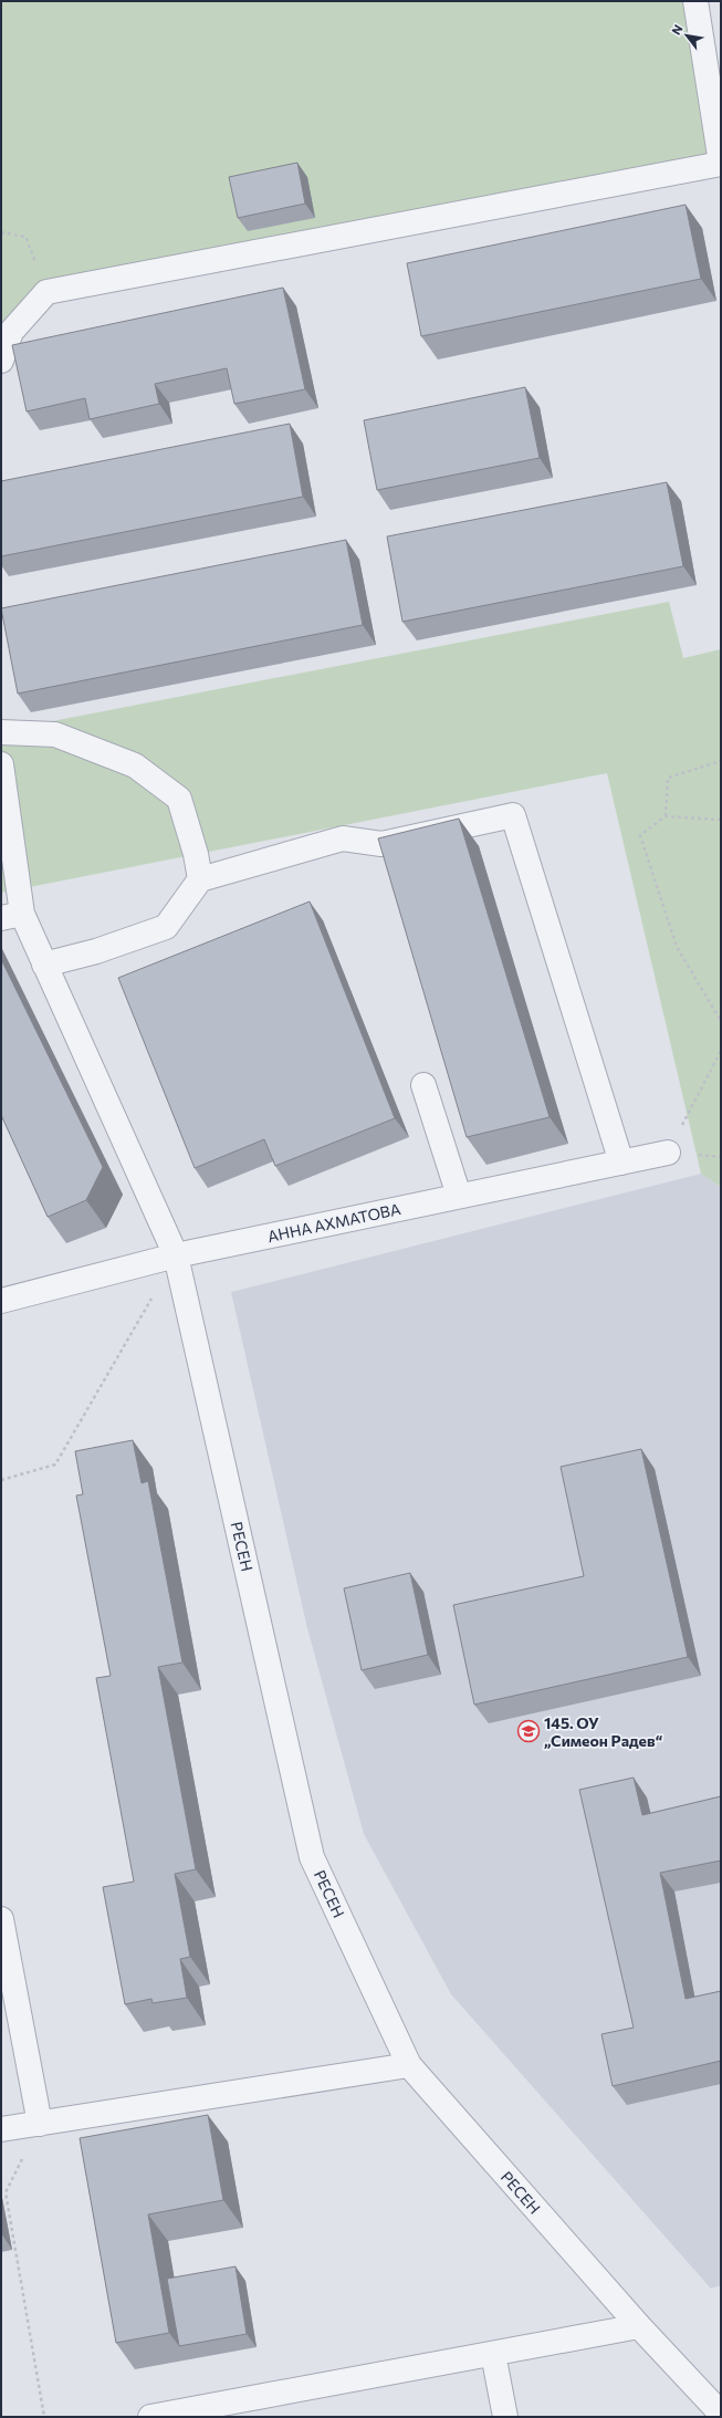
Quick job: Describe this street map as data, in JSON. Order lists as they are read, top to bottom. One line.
{"streets":{"street":["АННА АХМАТОВА","РЕСЕН"]},"crossings":[["АННА АХМАТОВА","РЕСЕН"]],"places":{"school or university":["145. ОУ „Симеон Радев“"]},"north":"top left"}
